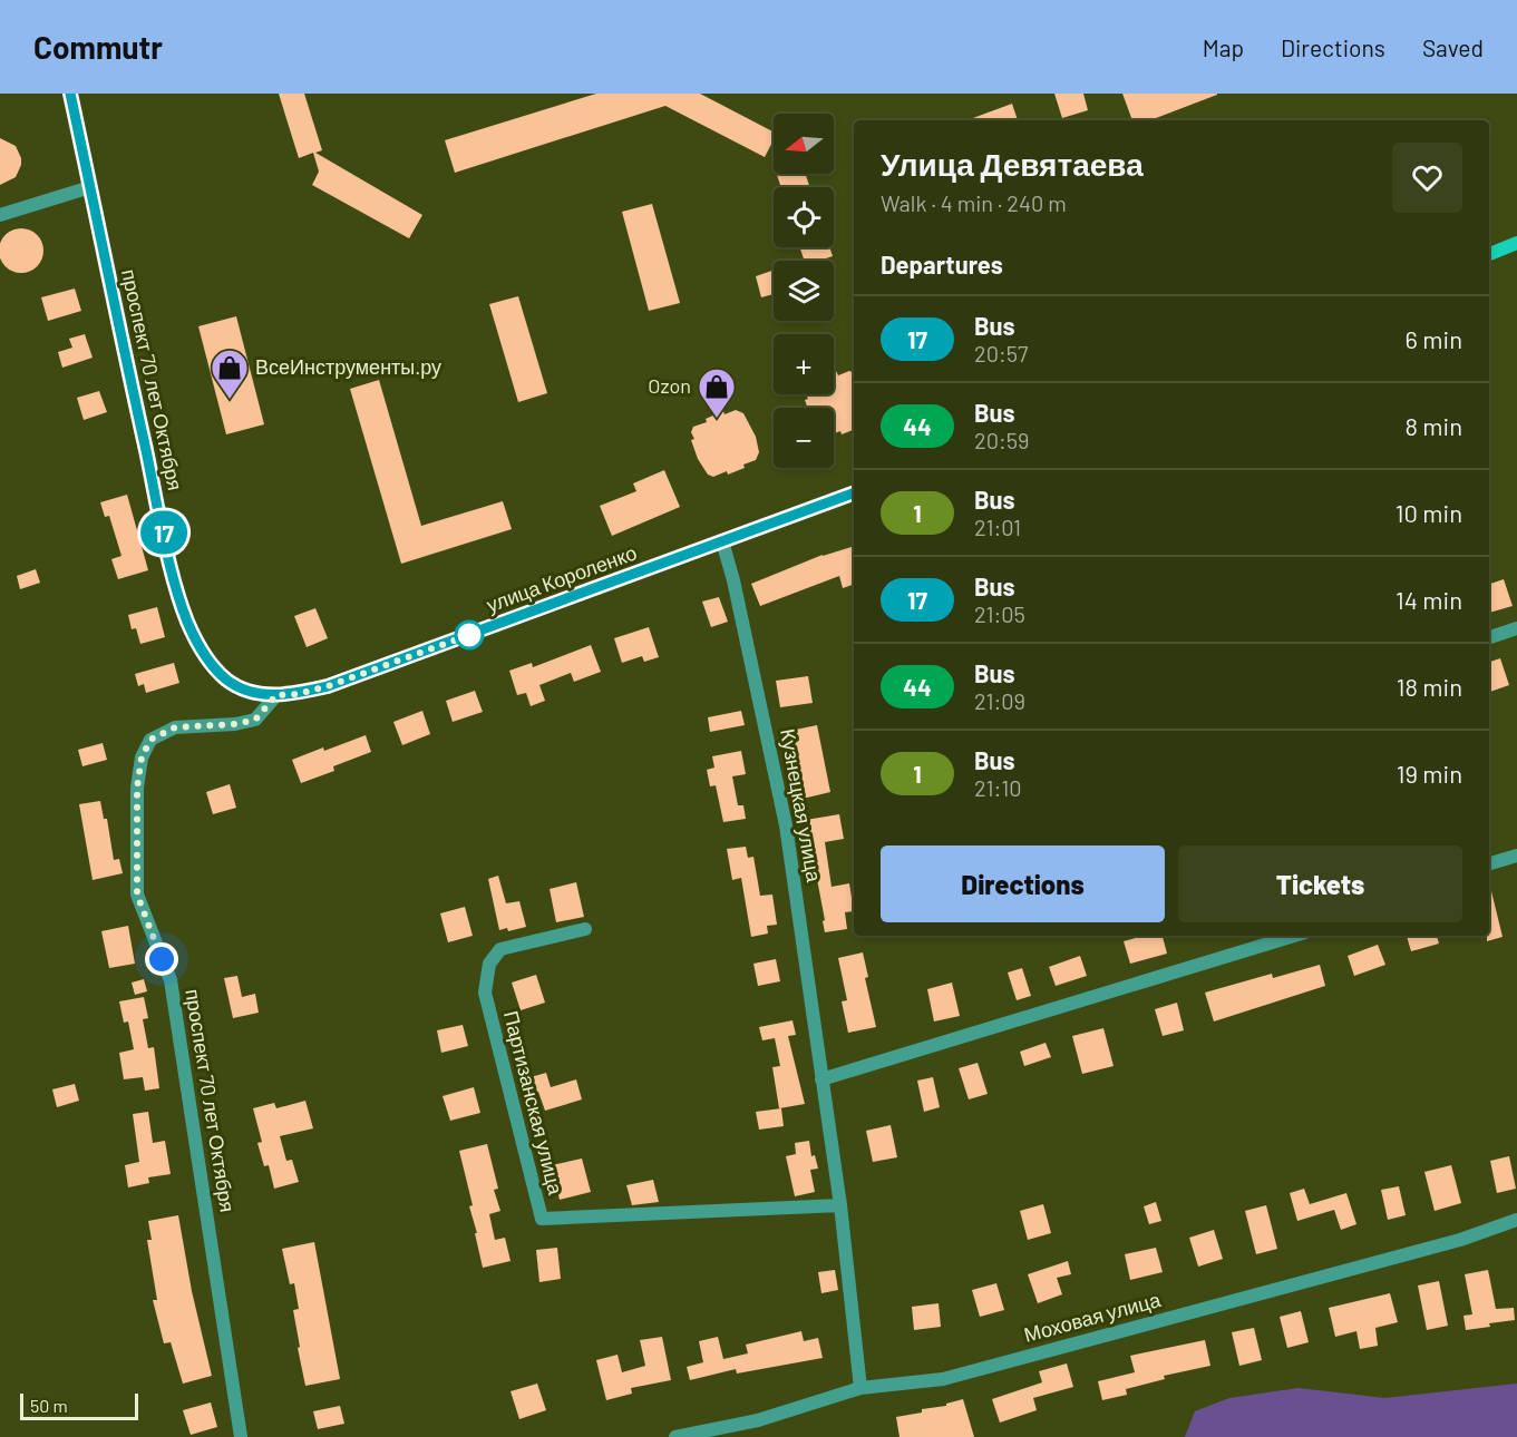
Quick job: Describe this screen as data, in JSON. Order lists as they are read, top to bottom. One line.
{"streets":{"street":["проспект 70 лет Октября","улица Короленко","Кузнецкая улица","Партизанская улица","Моховая улица"]},"crossings":[["проспект 70 лет Октября","улица Короленко"],["улица Короленко","Кузнецкая улица"],["Кузнецкая улица","Партизанская улица"],["Кузнецкая улица","Моховая улица"]],"places":{"shop":["ВсеИнструменты.ру","Ozon"]},"lines":["bus line 17"],"scale_bar":"50 m","north":"left","page":{"header":"Commutr","nav":["Map","Directions","Saved"],"on_map":"17","map_buttons":["+","−"],"heading":[["Улица Девятаева","Walk · 4 min · 240 m"],"Departures"],"list":[{"mark":"17","name":"Bus","note":"20:57","value":"6 min"},{"mark":"44","name":"Bus","note":"20:59","value":"8 min"},{"mark":"1","name":"Bus","note":"21:01","value":"10 min"},{"mark":"17","name":"Bus","note":"21:05","value":"14 min"},{"mark":"44","name":"Bus","note":"21:09","value":"18 min"},{"mark":"1","name":"Bus","note":"21:10","value":"19 min"}],"buttons":["Directions","Tickets"],"scale":"50 m"}}
